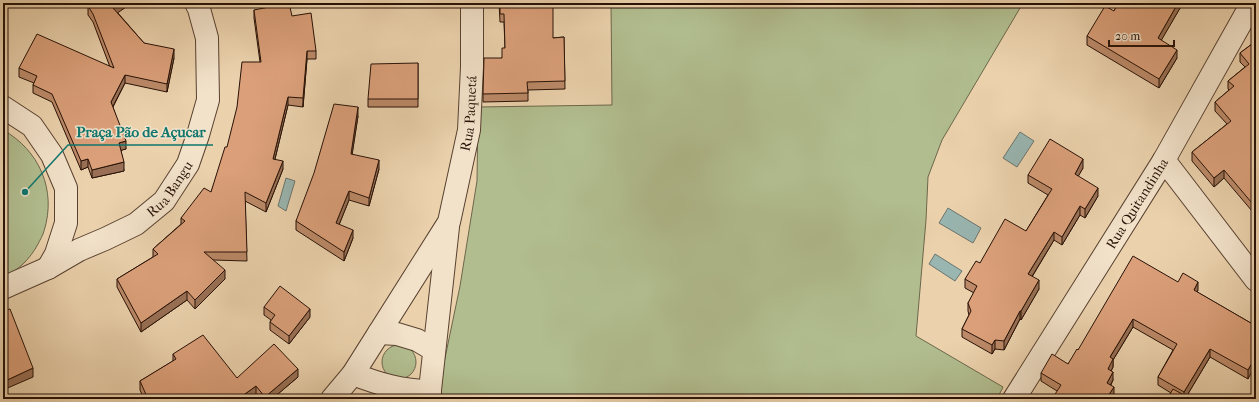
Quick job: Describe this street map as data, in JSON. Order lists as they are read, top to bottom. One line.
{"streets":{"street":["Rua Paquetá","Rua Bangu","Rua Quitandinha"]},"places":["Praça Pão de Açucar"],"scale_bar":"20 m"}
